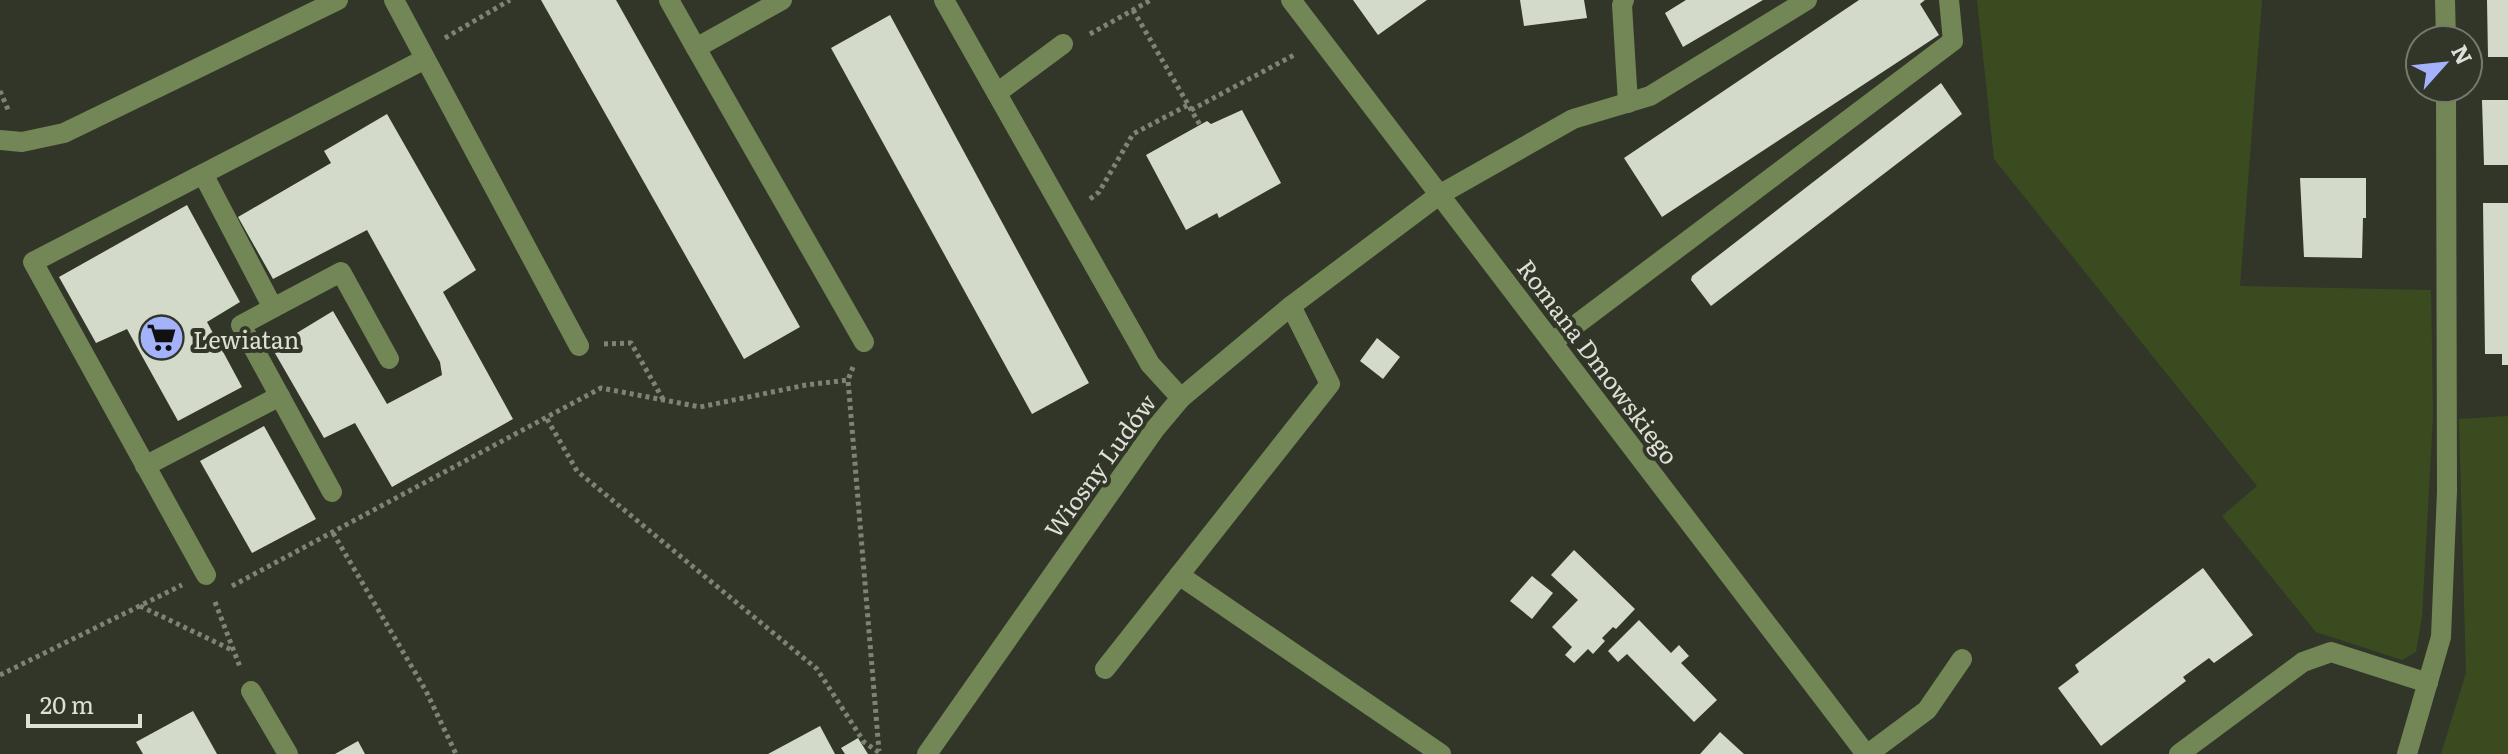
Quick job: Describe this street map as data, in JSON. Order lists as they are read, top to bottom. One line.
{"streets":{"street":["Romana Dmowskiego","Wiosny Ludów"]},"crossings":[["Romana Dmowskiego","Wiosny Ludów"]],"places":{"supermarket":["Lewiatan"]},"scale_bar":"20 m","north":"top right"}
